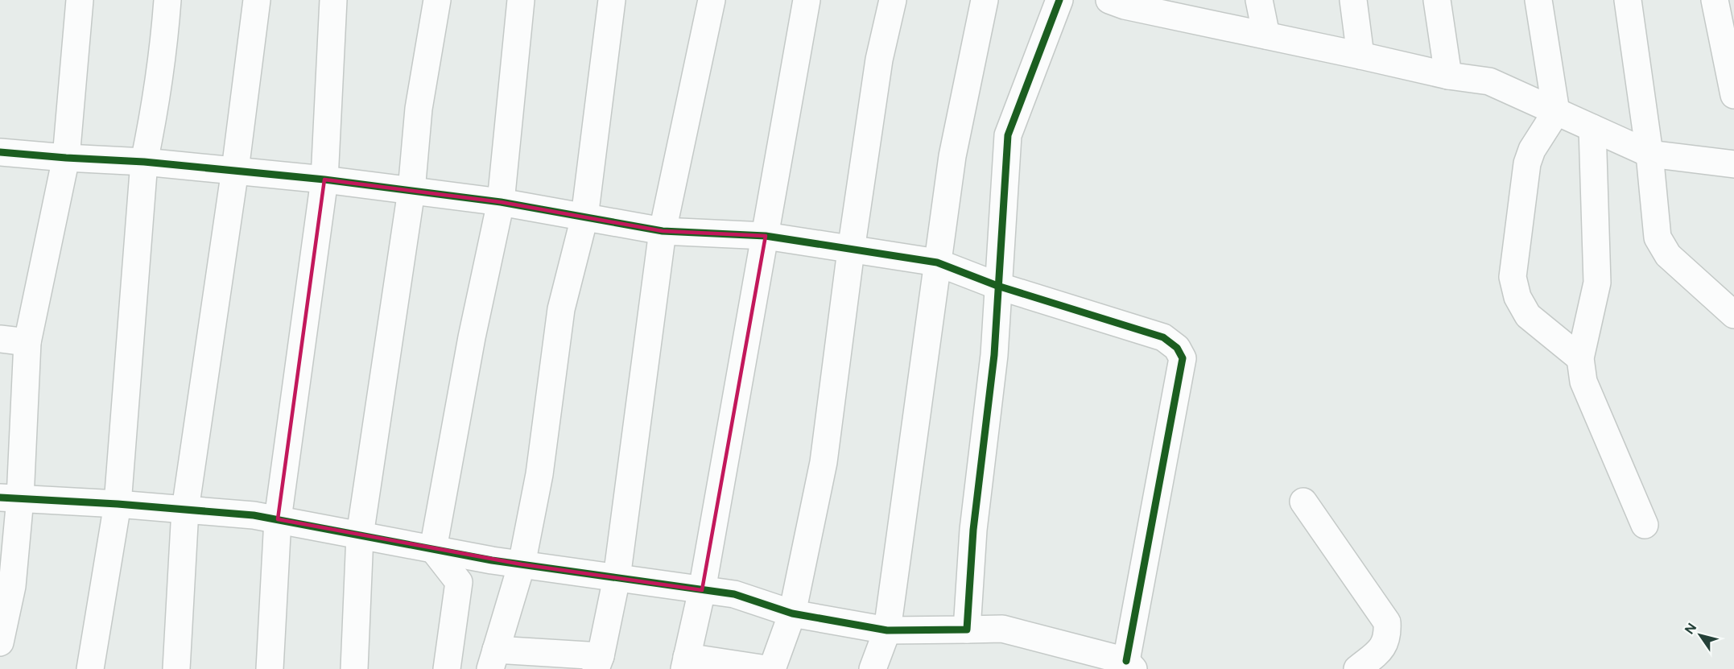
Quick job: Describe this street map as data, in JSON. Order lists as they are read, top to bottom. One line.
{"north":"top left"}
